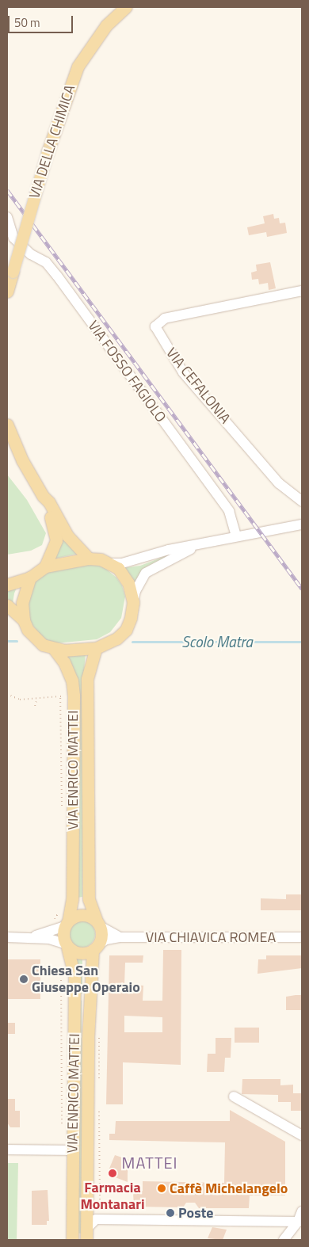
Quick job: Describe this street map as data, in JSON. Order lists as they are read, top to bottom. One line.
{"streets":{"main road":["VIA DELLA CHIMICA","VIA ENRICO MATTEI"],"street":["VIA FOSSO FAGIOLO","VIA CEFALONIA","VIA CHIAVICA ROMEA"]},"crossings":[["VIA ENRICO MATTEI","VIA CHIAVICA ROMEA"]],"districts":["MATTEI"],"water":["Scolo Matra"],"places":["Chiesa San Giuseppe Operaio","Farmacia Montanari","Caffè Michelangelo","Poste"],"scale_bar":"50 m"}
